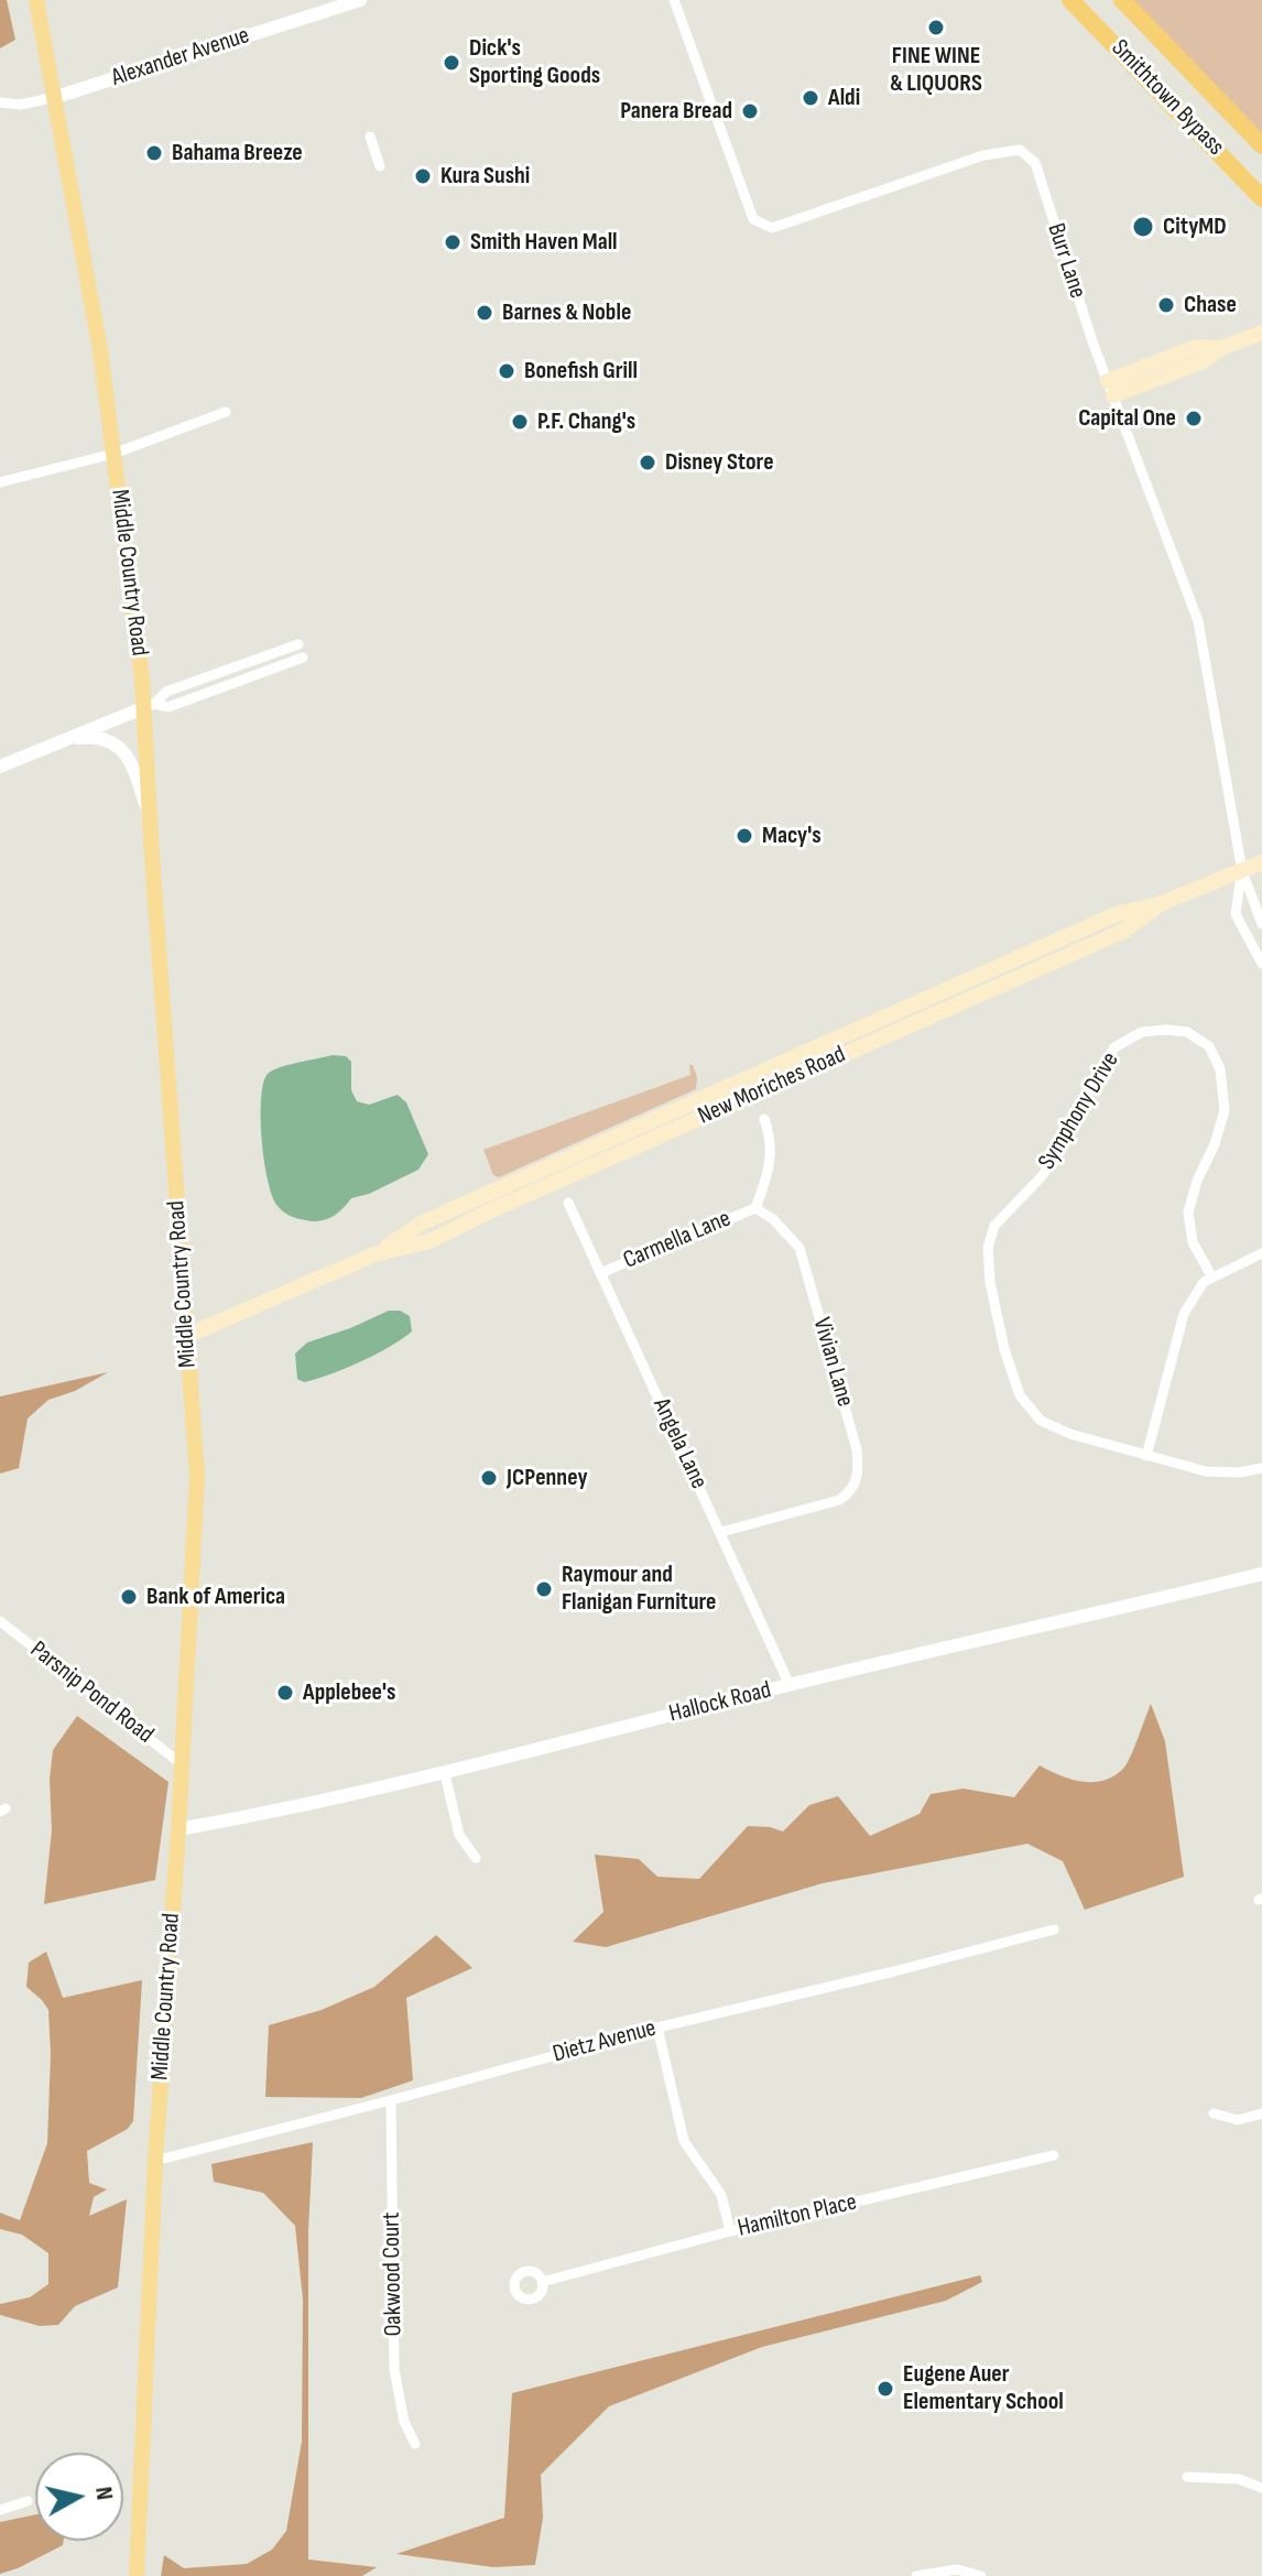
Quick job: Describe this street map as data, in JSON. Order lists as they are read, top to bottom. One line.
{"streets":{"highway":["Smithtown Bypass"],"main road":["Middle Country Road","New Moriches Road"],"street":["Alexander Avenue","Burr Lane","Symphony Drive","Carmella Lane","Vivian Lane","Angela Lane","Parsnip Pond Road","Hallock Road","Dietz Avenue","Hamilton Place","Oakwood Court"]},"crossings":[["Alexander Avenue","Middle Country Road"],["Burr Lane","New Moriches Road"],["Middle Country Road","New Moriches Road"],["Middle Country Road","Parsnip Pond Road"],["Middle Country Road","Hallock Road"],["Middle Country Road","Dietz Avenue"],["Carmella Lane","Vivian Lane"],["Carmella Lane","Angela Lane"],["Vivian Lane","Angela Lane"],["Angela Lane","Hallock Road"],["Dietz Avenue","Oakwood Court"]],"places":["FINE WINE & LIQUORS","Dick's Sporting Goods","Aldi","Panera Bread","Bahama Breeze","Kura Sushi","CityMD","Smith Haven Mall","Chase","Barnes & Noble","Bonefish Grill","Capital One","P.F. Chang's","Disney Store","Macy's","JCPenney","Raymour and Flanigan Furniture","Bank of America","Applebee's","Eugene Auer Elementary School"],"north":"right"}
